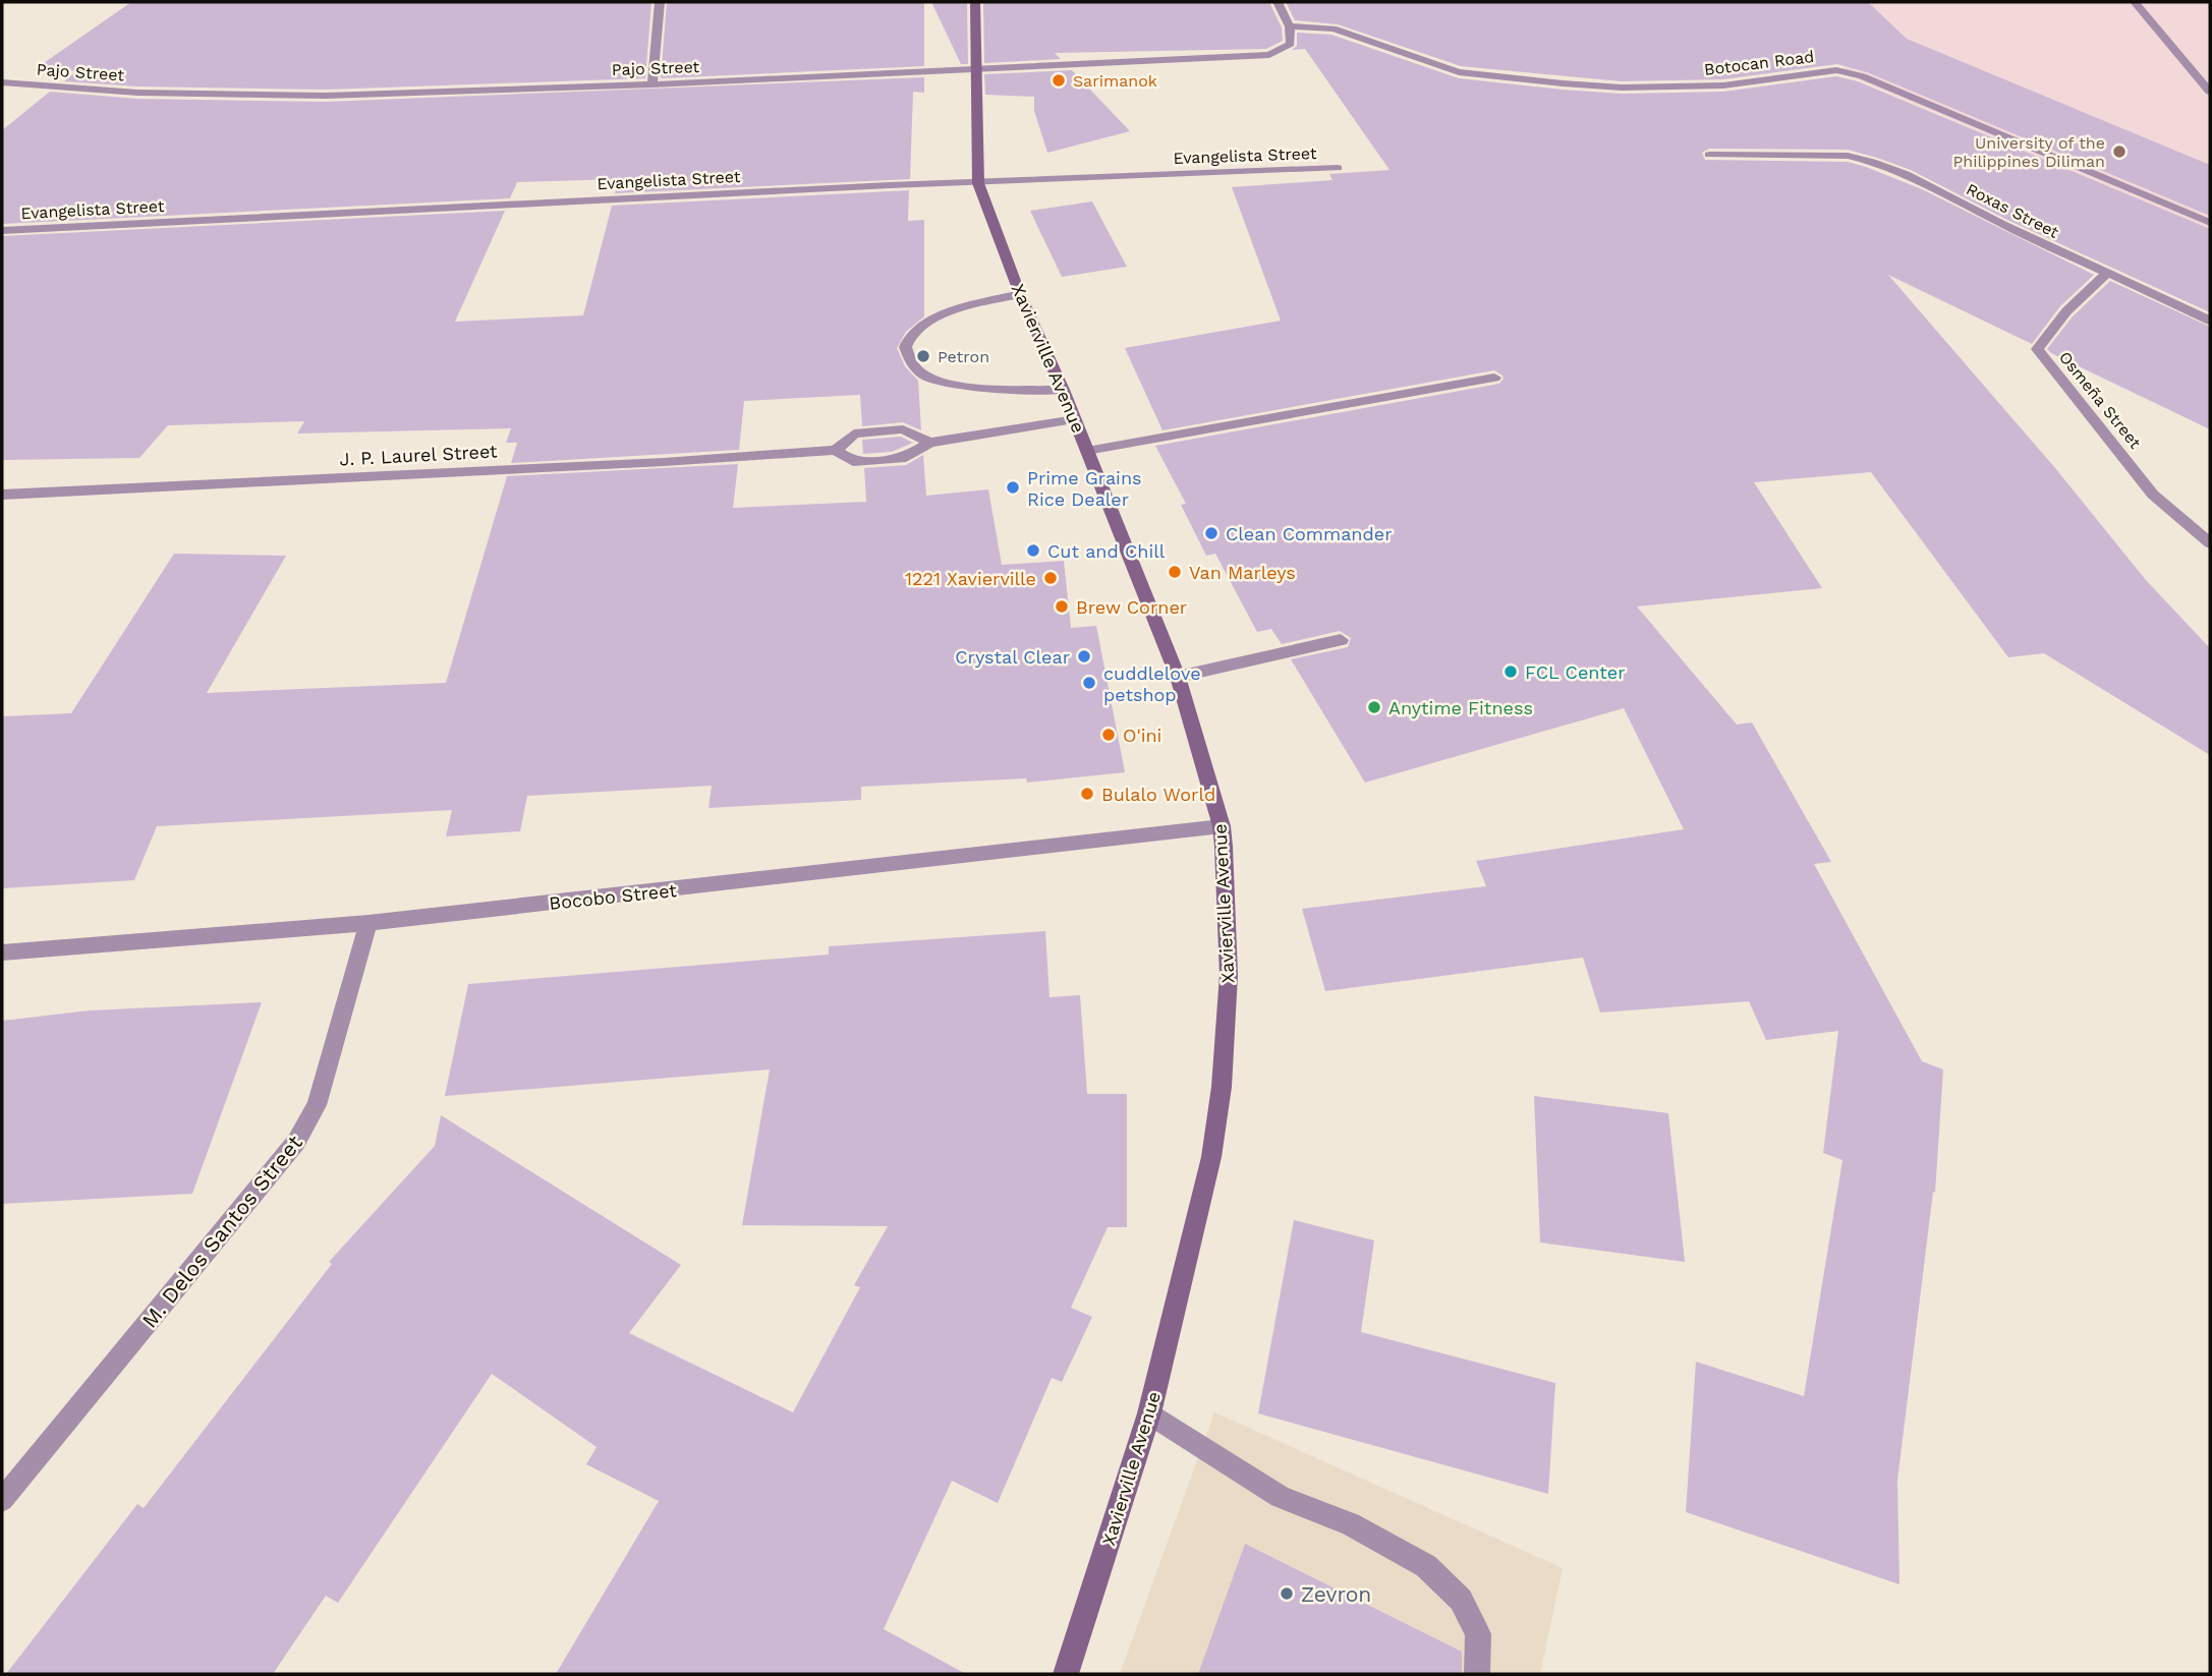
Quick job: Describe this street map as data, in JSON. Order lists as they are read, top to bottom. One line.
{"streets":{"main road":["Xavierville Avenue"],"street":["Botocan Road","Pajo Street","Evangelista Street","Roxas Street","Osmeña Street","J. P. Laurel Street","Bocobo Street","M. Delos Santos Street"]},"crossings":[["Botocan Road","Pajo Street"],["Pajo Street","Xavierville Avenue"],["Evangelista Street","Xavierville Avenue"],["Roxas Street","Osmeña Street"],["Xavierville Avenue","J. P. Laurel Street"],["Xavierville Avenue","Bocobo Street"],["Bocobo Street","M. Delos Santos Street"]],"places":["Sarimanok","University of the Philippines Diliman","Petron","Prime Grains Rice Dealer","Clean Commander","Cut and Chill","Van Marleys","1221 Xavierville","Brew Corner","Crystal Clear","FCL Center","cuddlelove petshop","Anytime Fitness","O'ini","Bulalo World","Zevron"]}
